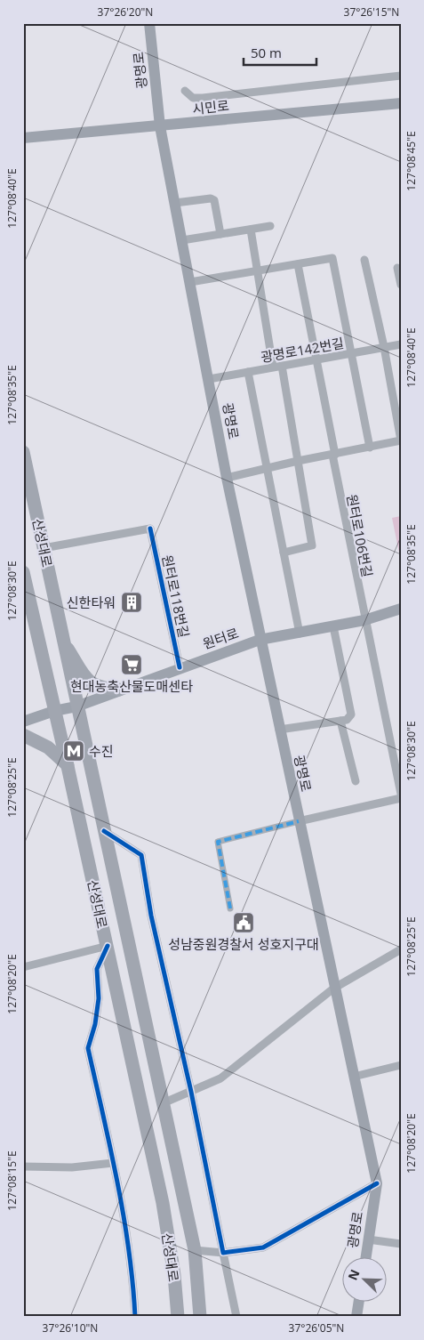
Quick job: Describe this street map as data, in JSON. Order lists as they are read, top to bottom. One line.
{"streets":{"main road":["광명로","시민로","산성대로","원터로"],"street":["광명로142번길","원터로106번길","원터로118번길"]},"crossings":[["광명로","시민로"],["광명로","광명로142번길"],["광명로","원터로"],["광명로142번길","원터로106번길"],["원터로106번길","원터로"],["산성대로","원터로118번길"],["산성대로","원터로"],["원터로118번길","원터로"]],"places":{"building":["신한타워"],"supermarket":["현대농축산물도매센타"],"metro station":["수진"],"public building":["성남중원경찰서 성호지구대"]},"scale_bar":"50 m","north":"top left","coordinates":["37°26'20\"N","37°26'15\"N","127°08'45\"E","127°08'40\"E","127°08'35\"E","127°08'30\"E","127°08'25\"E","127°08'20\"E","127°08'15\"E","37°26'10\"N","37°26'05\"N"]}
